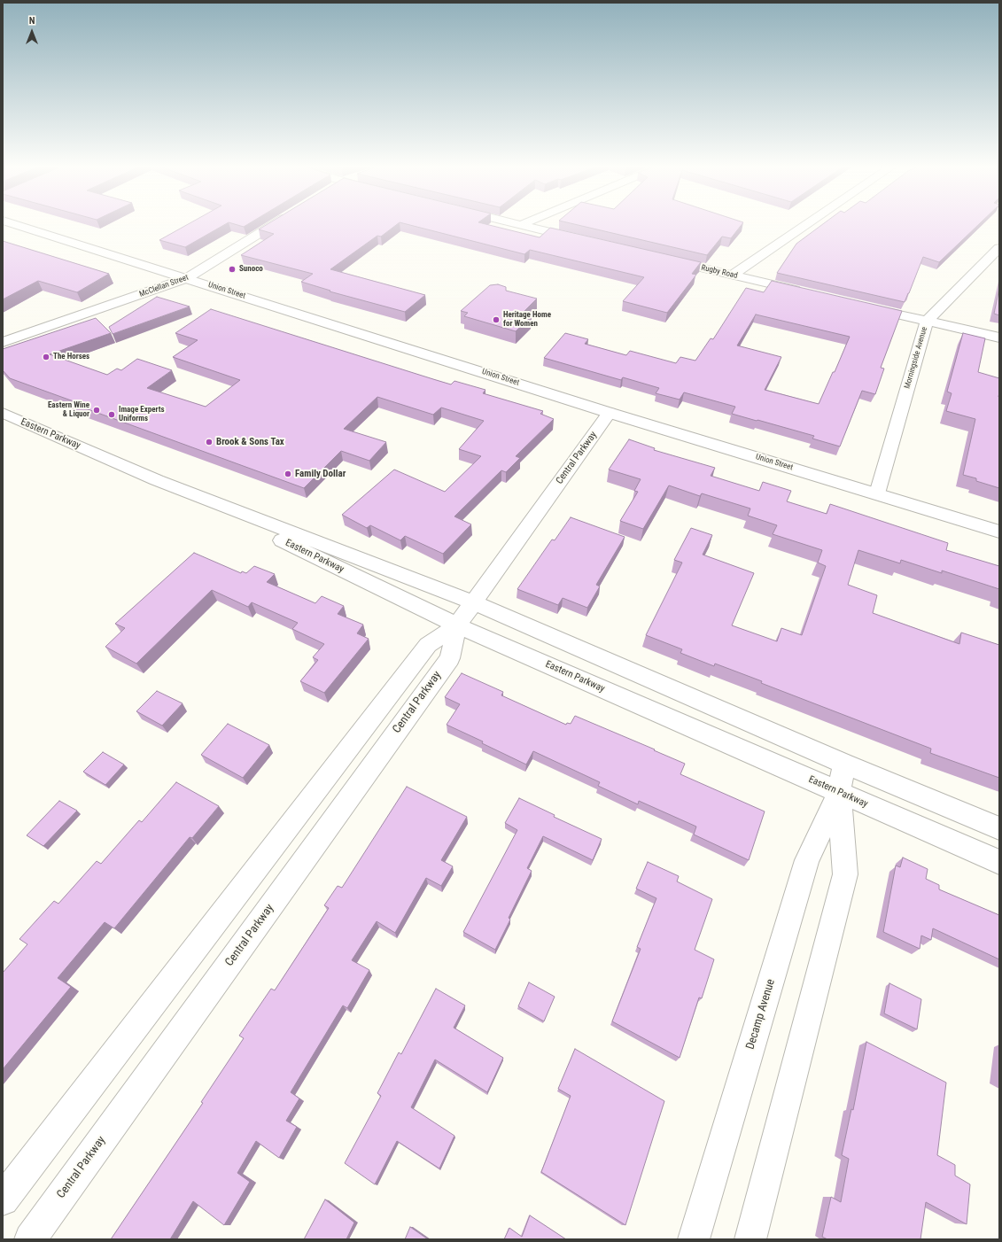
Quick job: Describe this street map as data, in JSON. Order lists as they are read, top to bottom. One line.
{"streets":{"street":["Rugby Road","McClellan Street","Union Street","Morningside Avenue","Eastern Parkway","Central Parkway","Decamp Avenue"]},"crossings":[["McClellan Street","Union Street"],["Union Street","Morningside Avenue"],["Union Street","Central Parkway"],["Eastern Parkway","Central Parkway"],["Eastern Parkway","Decamp Avenue"]],"places":["Sunoco","Heritage Home for Women","The Horses","Eastern Wine & Liquor","Image Experts Uniforms","Brook & Sons Tax","Family Dollar"],"north":"top"}
